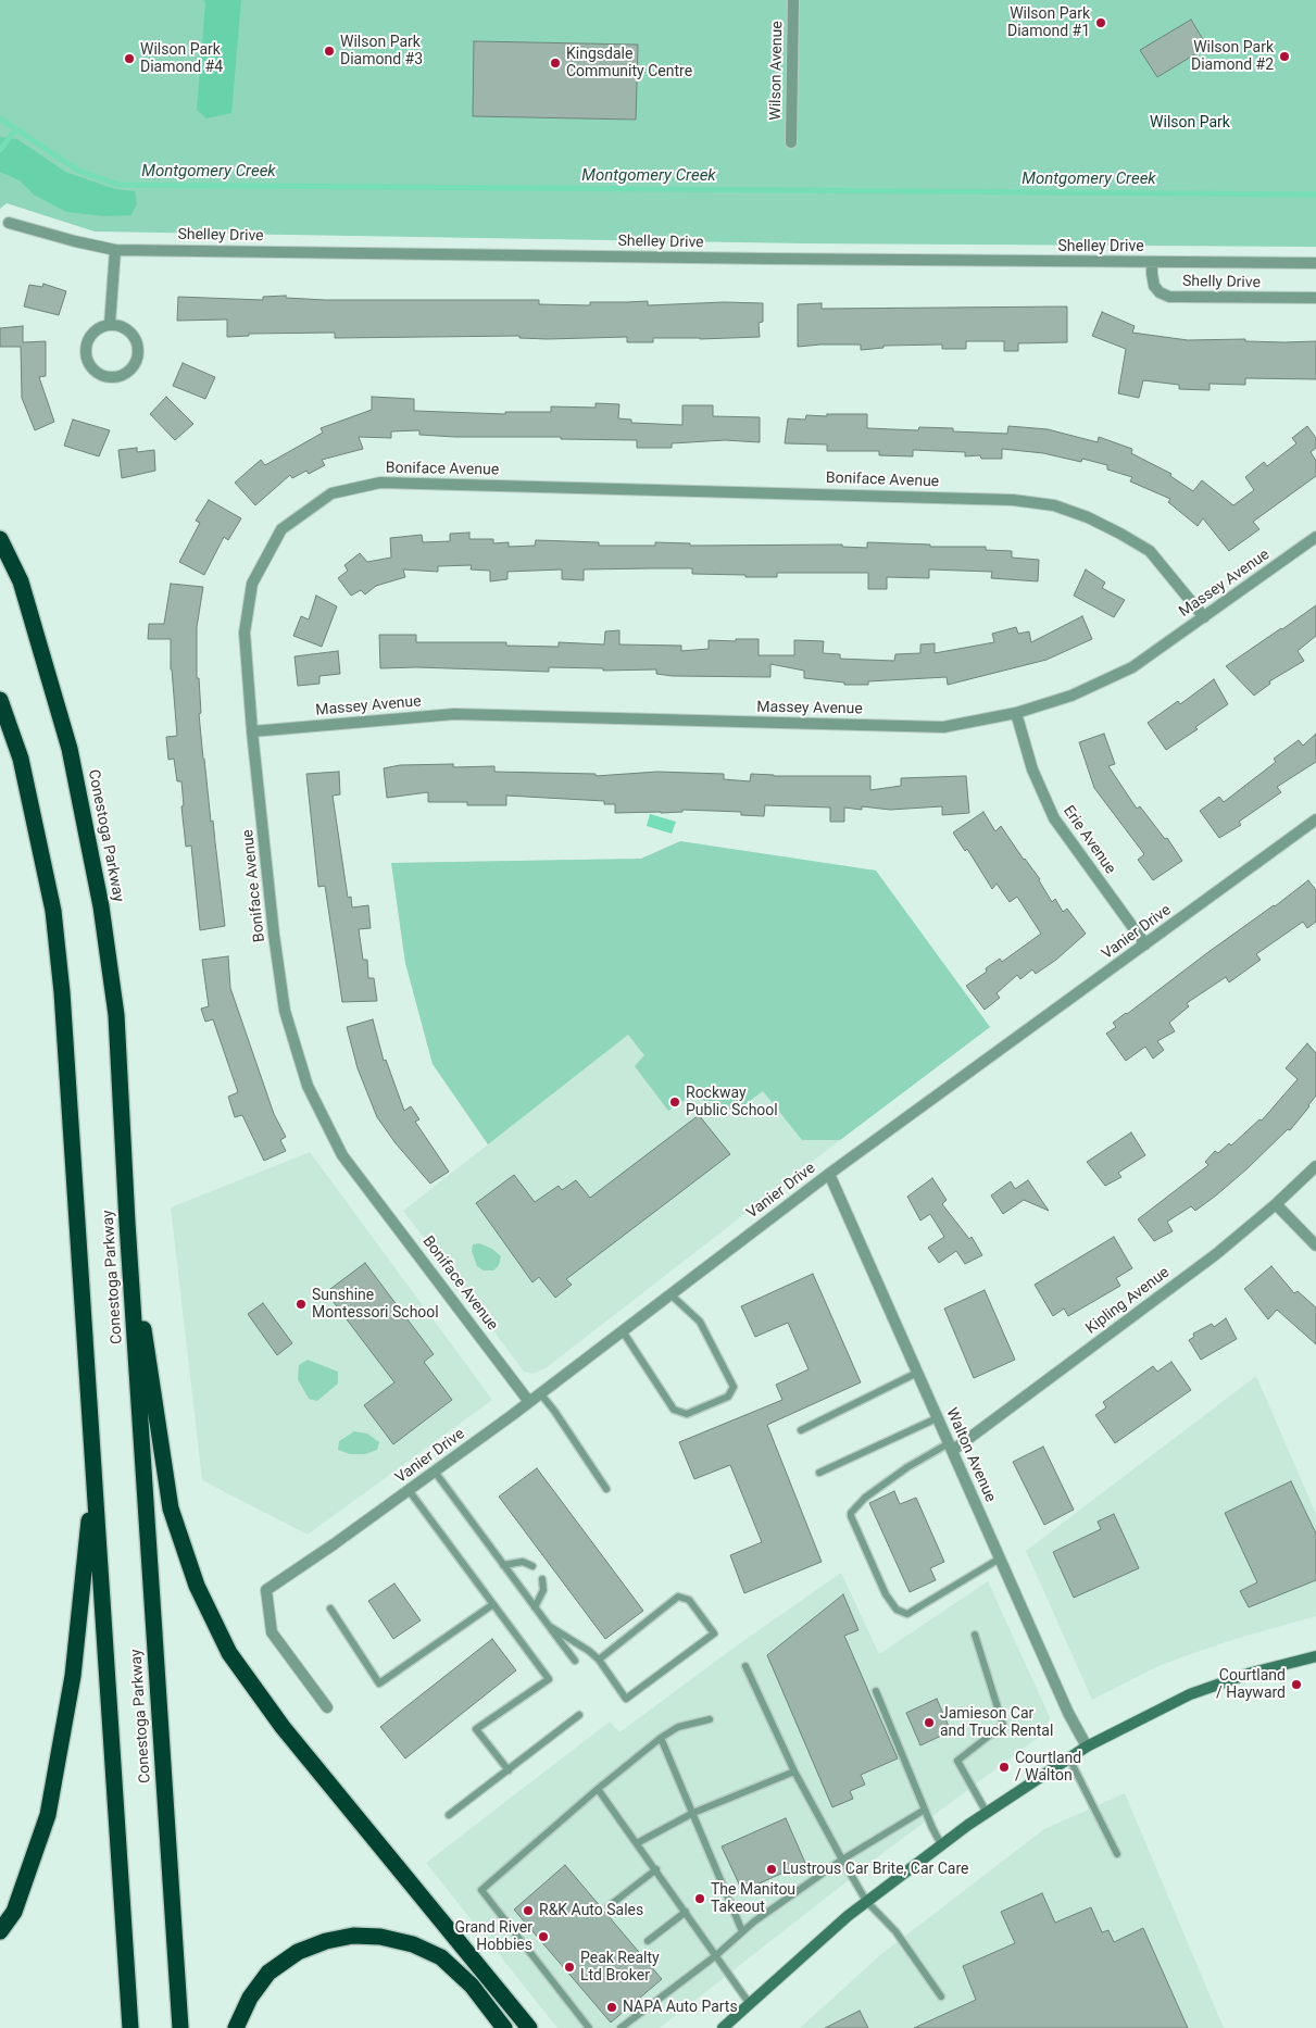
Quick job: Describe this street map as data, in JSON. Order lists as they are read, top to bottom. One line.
{"streets":{"highway":["Conestoga Parkway"],"street":["Wilson Avenue","Shelley Drive","Shelly Drive","Boniface Avenue","Massey Avenue","Erie Avenue","Vanier Drive","Kipling Avenue","Walton Avenue"]},"crossings":[["Shelley Drive","Shelly Drive"],["Boniface Avenue","Massey Avenue"],["Boniface Avenue","Vanier Drive"],["Massey Avenue","Erie Avenue"],["Erie Avenue","Vanier Drive"],["Vanier Drive","Walton Avenue"],["Kipling Avenue","Walton Avenue"]],"water":["Montgomery Creek"],"parks":["Wilson Park"],"places":["Wilson Park Diamond #1","Wilson Park Diamond #3","Wilson Park Diamond #2","Wilson Park Diamond #4","Kingsdale Community Centre","Rockway Public School","Sunshine Montessori School","Courtland / Hayward","Jamieson Car and Truck Rental","Courtland / Walton","Lustrous Car Brite, Car Care","The Manitou Takeout","R&K Auto Sales","Grand River Hobbies","Peak Realty Ltd Broker","NAPA Auto Parts"]}
